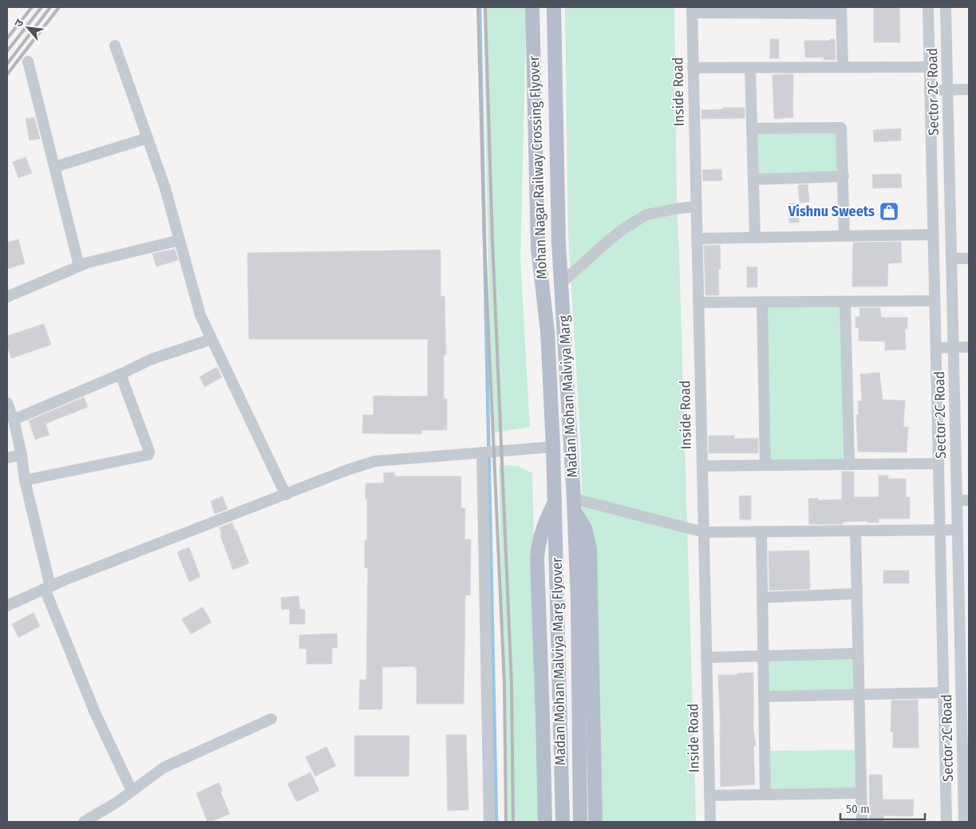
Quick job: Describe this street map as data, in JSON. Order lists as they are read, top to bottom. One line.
{"streets":{"main road":["Mohan Nagar Railway Crossing Flyover","Madan Mohan Malviya Marg","Madan Mohan Malviya Marg Flyover"],"street":["Inside Road","Sector 2C Road"]},"crossings":[["Mohan Nagar Railway Crossing Flyover","Madan Mohan Malviya Marg"],["Madan Mohan Malviya Marg","Madan Mohan Malviya Marg Flyover"]],"places":{"shop":["Vishnu Sweets"]},"scale_bar":"50 m","north":"top left"}
